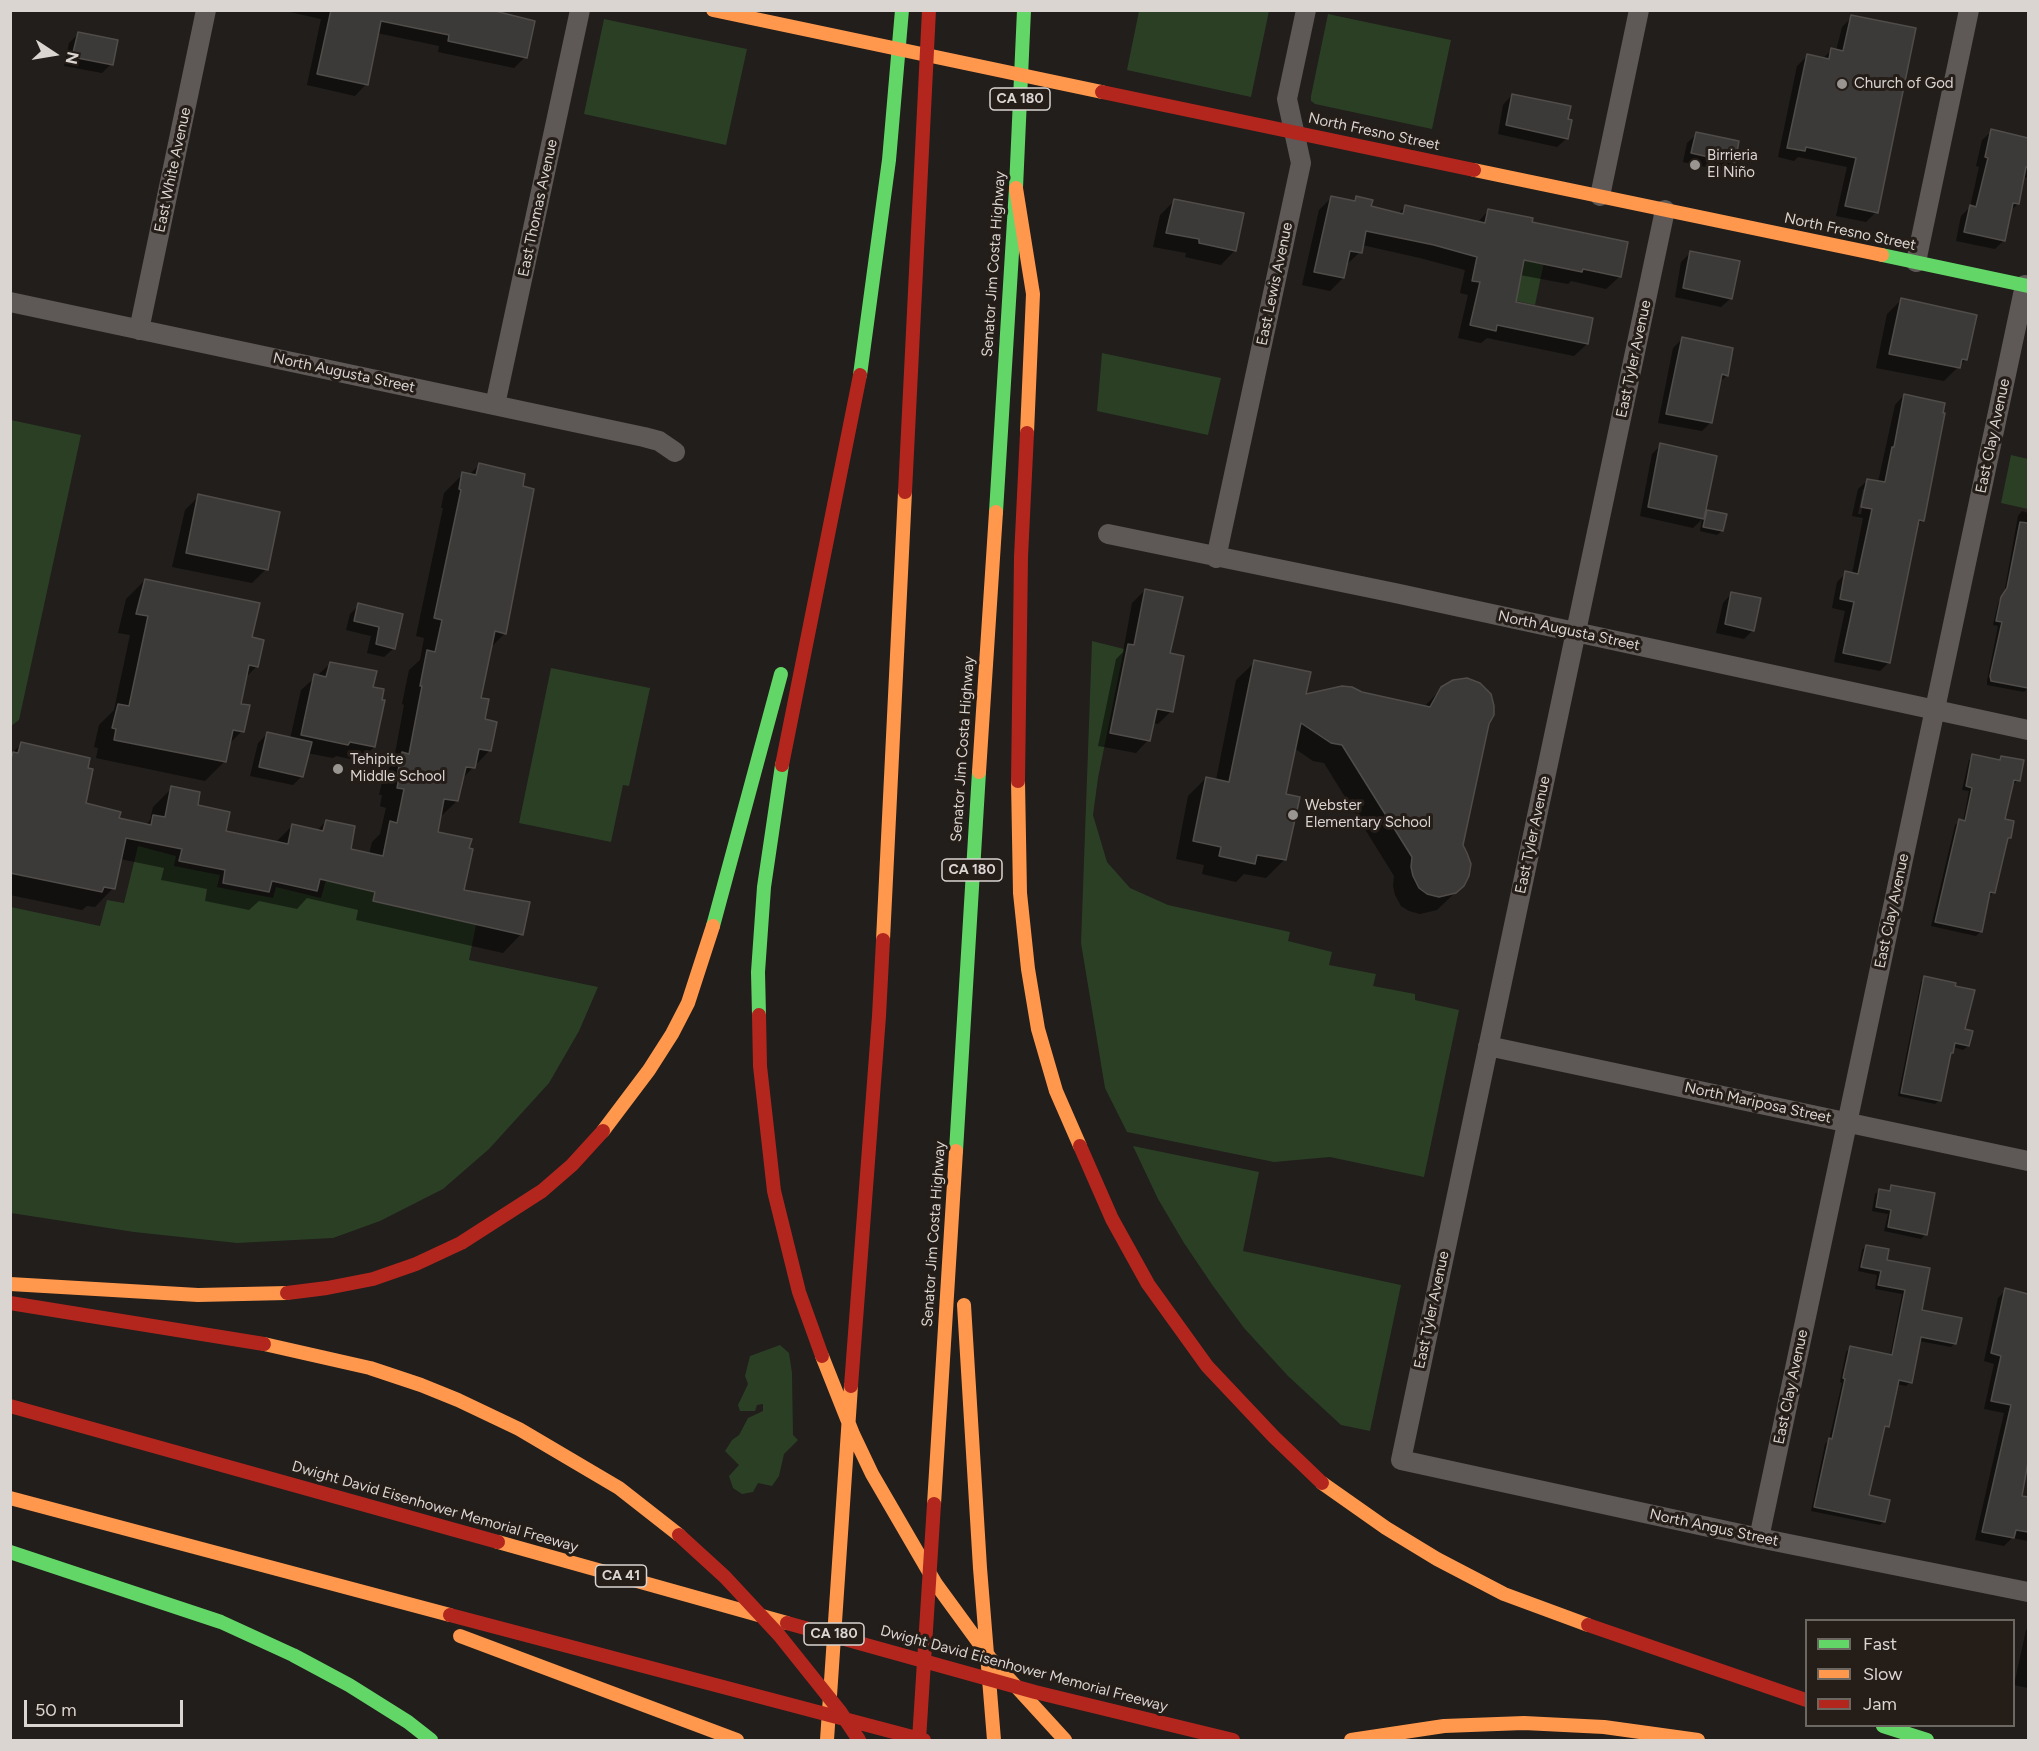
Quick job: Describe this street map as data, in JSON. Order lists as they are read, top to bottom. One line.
{"streets":{"main road":["CA 180","North Fresno Street","Senator Jim Costa Highway","Dwight David Eisenhower Memorial Freeway","CA 41"],"street":["East White Avenue","East Thomas Avenue","East Lewis Avenue","East Tyler Avenue","North Augusta Street","East Clay Avenue","North Mariposa Street","North Angus Street"]},"crossings":[["North Fresno Street","East Lewis Avenue"],["North Fresno Street","East Tyler Avenue"],["North Fresno Street","East Clay Avenue"],["East White Avenue","North Augusta Street"],["East Thomas Avenue","North Augusta Street"],["East Lewis Avenue","North Augusta Street"],["East Tyler Avenue","North Augusta Street"],["East Tyler Avenue","North Mariposa Street"],["East Tyler Avenue","North Angus Street"],["North Augusta Street","East Clay Avenue"],["East Clay Avenue","North Mariposa Street"],["East Clay Avenue","North Angus Street"]],"places":["Church of God","Birrieria El Niño","Tehipite Middle School","Webster Elementary School"],"legend":["Fast","Slow","Jam"],"scale_bar":"50 m","north":"right"}
